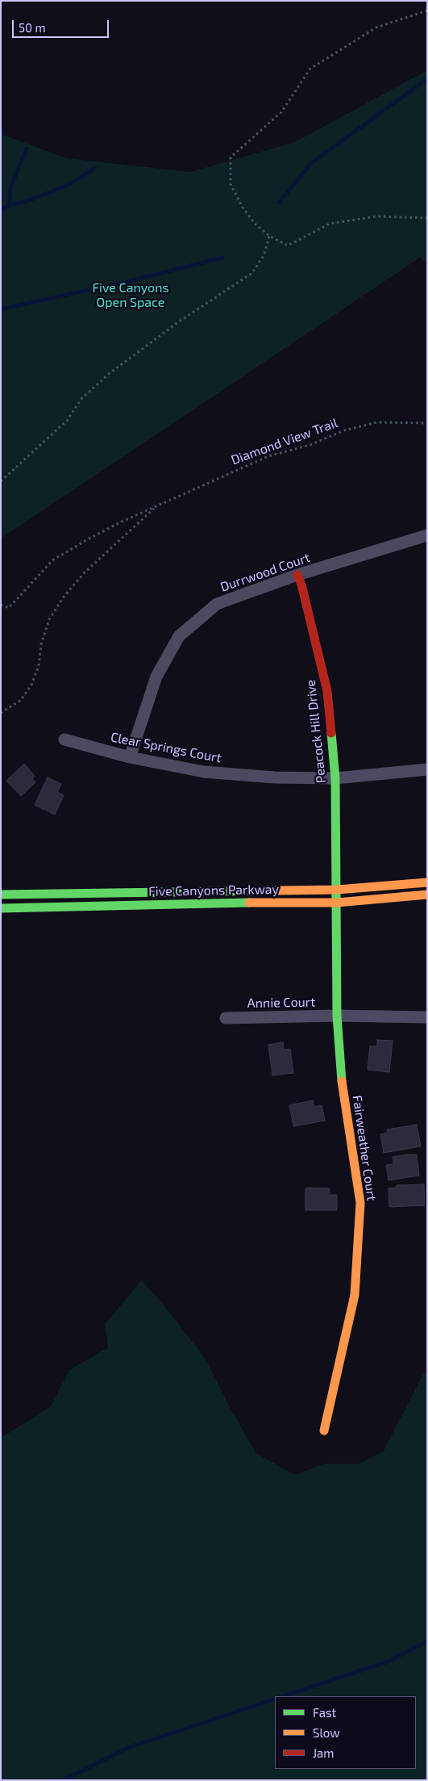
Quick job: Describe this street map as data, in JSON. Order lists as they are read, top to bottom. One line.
{"streets":{"street":["Durrwood Court","Peacock Hill Drive","Clear Springs Court","Five Canyons Parkway","Annie Court","Fairweather Court"],"path":["Diamond View Trail"]},"crossings":[["Durrwood Court","Peacock Hill Drive"],["Durrwood Court","Clear Springs Court"],["Peacock Hill Drive","Clear Springs Court"],["Peacock Hill Drive","Five Canyons Parkway"],["Peacock Hill Drive","Fairweather Court"],["Five Canyons Parkway","Fairweather Court"],["Annie Court","Fairweather Court"]],"parks":["Five Canyons Open Space"],"legend":["Fast","Slow","Jam"],"scale_bar":"50 m"}
